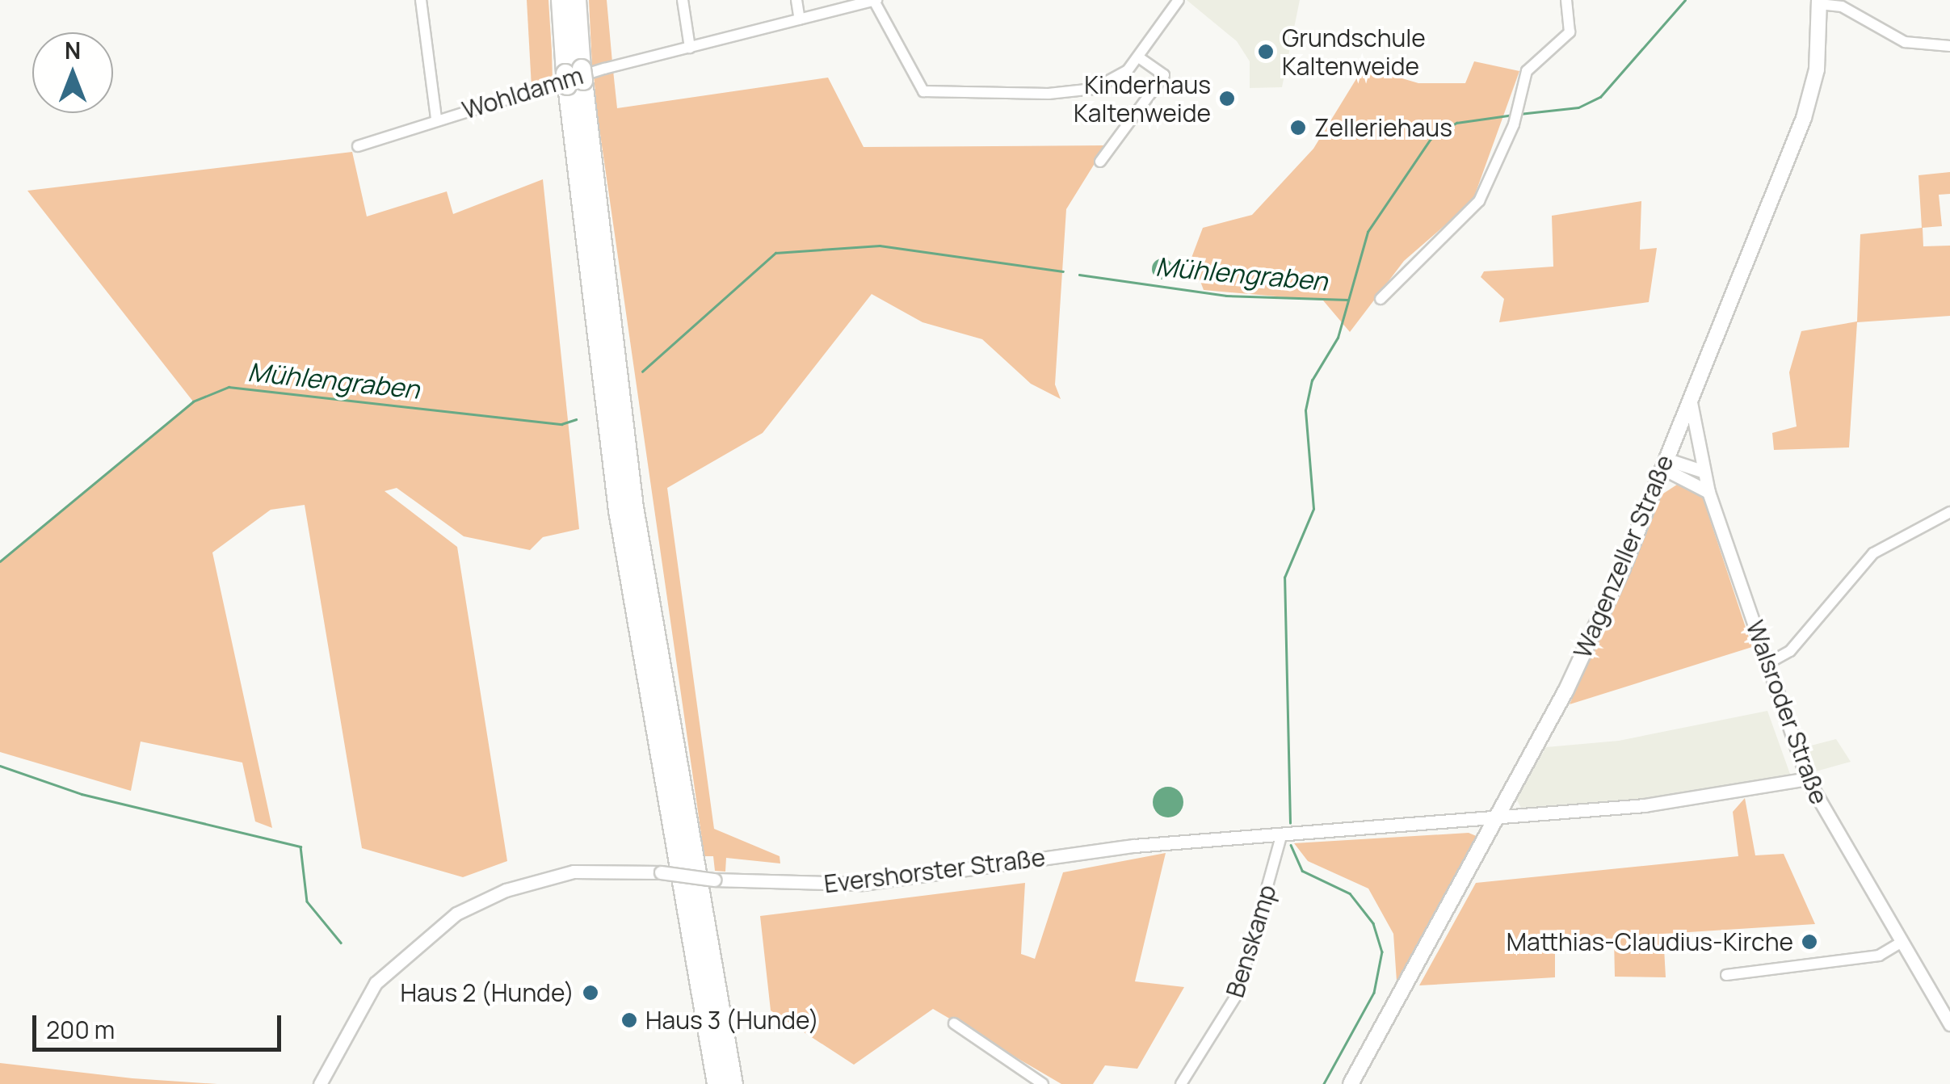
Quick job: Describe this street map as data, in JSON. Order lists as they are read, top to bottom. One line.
{"streets":{"main road":["Wagenzeller Straße"],"street":["Wohldamm","Walsroder Straße","Evershorster Straße","Benskamp"]},"crossings":[["Wagenzeller Straße","Walsroder Straße"],["Wagenzeller Straße","Evershorster Straße"],["Walsroder Straße","Evershorster Straße"],["Evershorster Straße","Benskamp"]],"water":["Mühlengraben"],"places":["Grundschule Kaltenweide","Kinderhaus Kaltenweide","Zelleriehaus","Matthias-Claudius-Kirche","Haus 2 (Hunde)","Haus 3 (Hunde)"],"scale_bar":"200 m","north":"top"}
